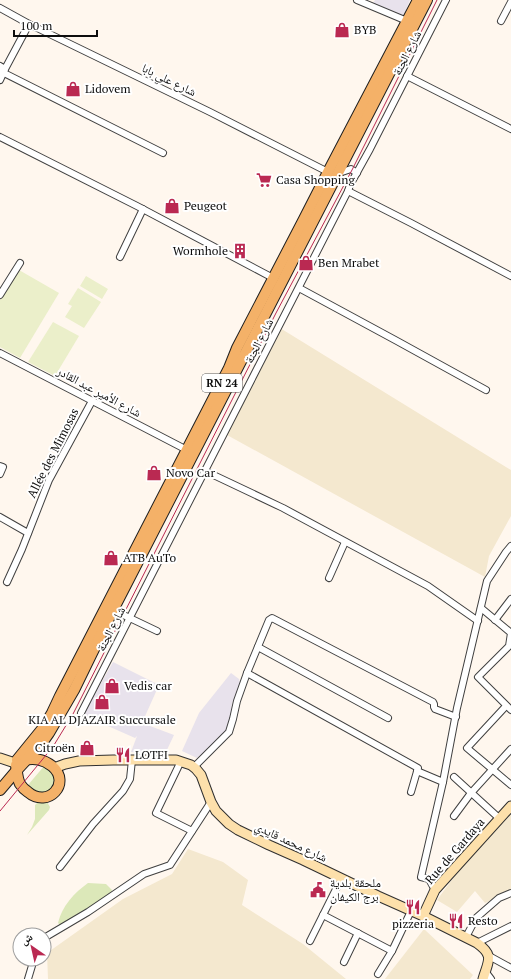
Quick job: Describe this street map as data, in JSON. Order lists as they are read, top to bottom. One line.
{"streets":{"main road":["RN 24","شارع محمد قايدي","Rue de Gardaya"],"street":["شارع الجنة","شارع علي بابا","شارع الأمير عبد القادر","Allée des Mimosas"]},"crossings":[["شارع علي بابا","RN 24"],["RN 24","شارع الأمير عبد القادر"],["شارع الأمير عبد القادر","Allée des Mimosas"],["شارع محمد قايدي","Rue de Gardaya"]],"places":{"shop":["BYB","Lidovem","Peugeot","Ben Mrabet","Novo Car","ATB AuTo","Vedis car","KIA AL DJAZAIR Succursale","Citroën"],"supermarket":["Casa Shopping"],"building":["Wormhole"],"restaurant":["LOTFI","pizzeria","Resto"],"public building":["ملحقة بلدية برج الكيفان"]},"scale_bar":"100 m","north":"top left"}
